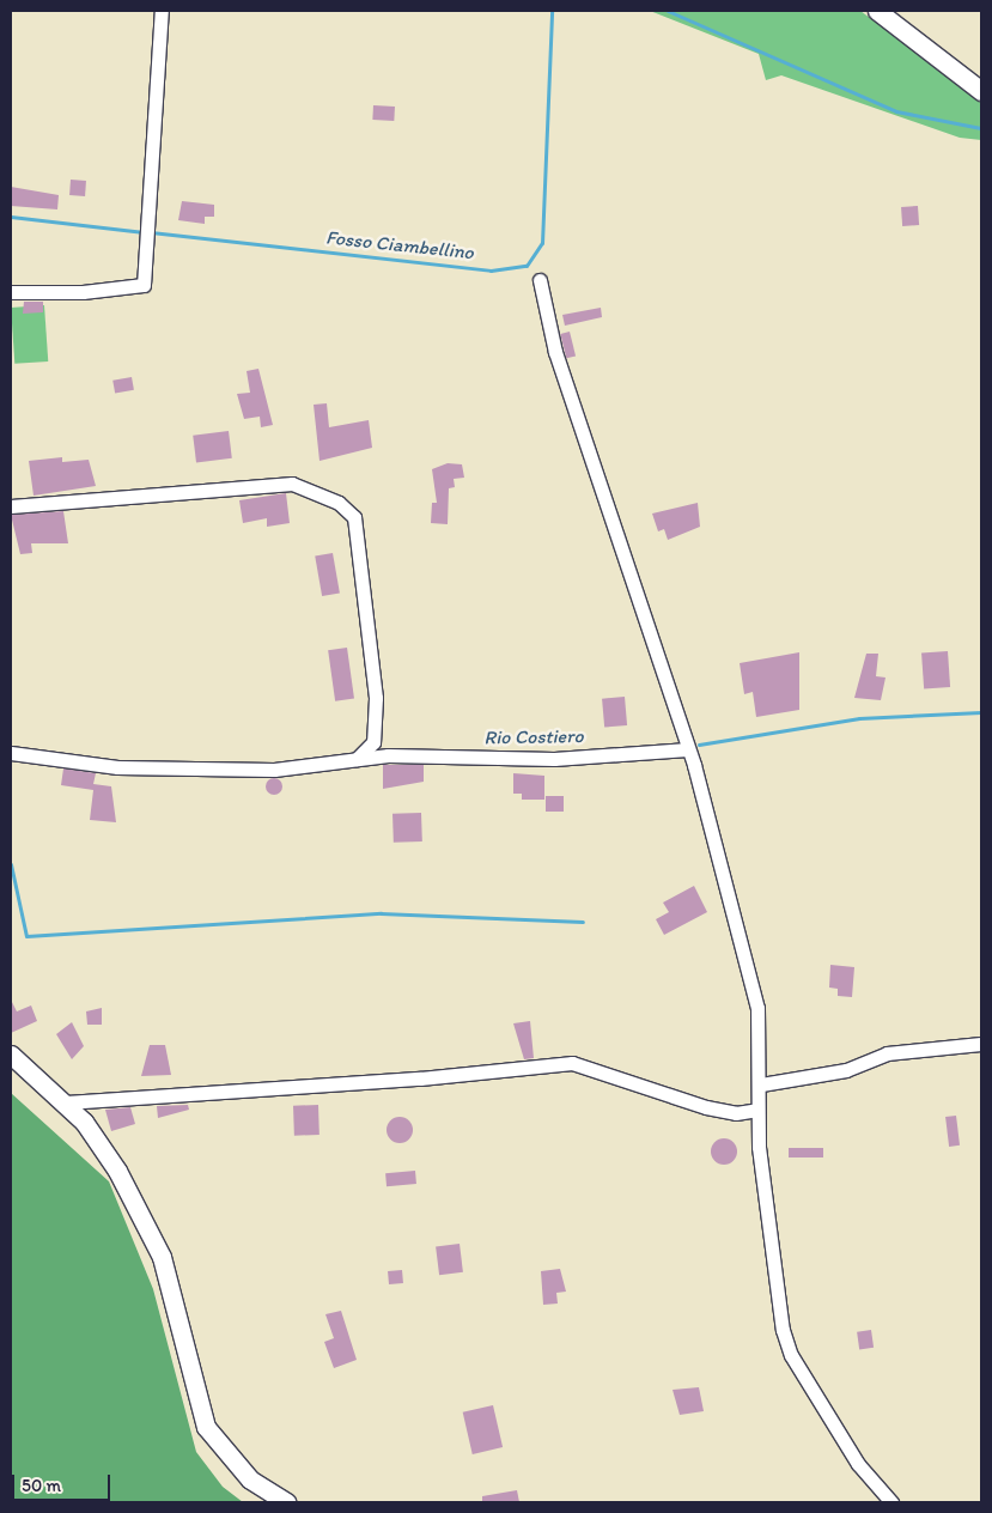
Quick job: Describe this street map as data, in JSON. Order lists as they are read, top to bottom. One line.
{"water":["Fosso Ciambellino","Rio Costiero"],"scale_bar":"50 m"}
